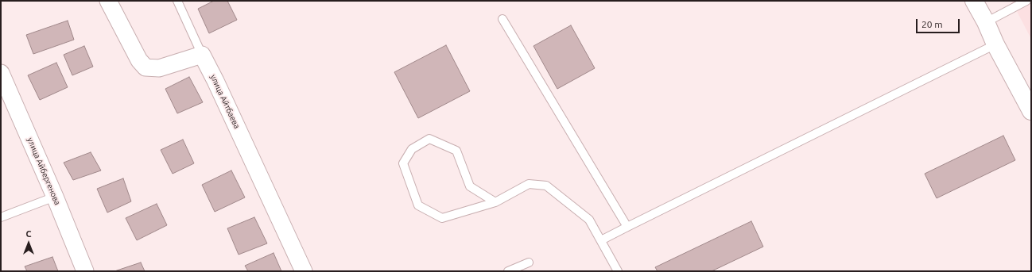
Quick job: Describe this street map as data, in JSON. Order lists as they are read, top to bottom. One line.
{"streets":{"street":["улица Айтбаева","улица Айбергенова"]},"scale_bar":"20 m","north":"top"}
